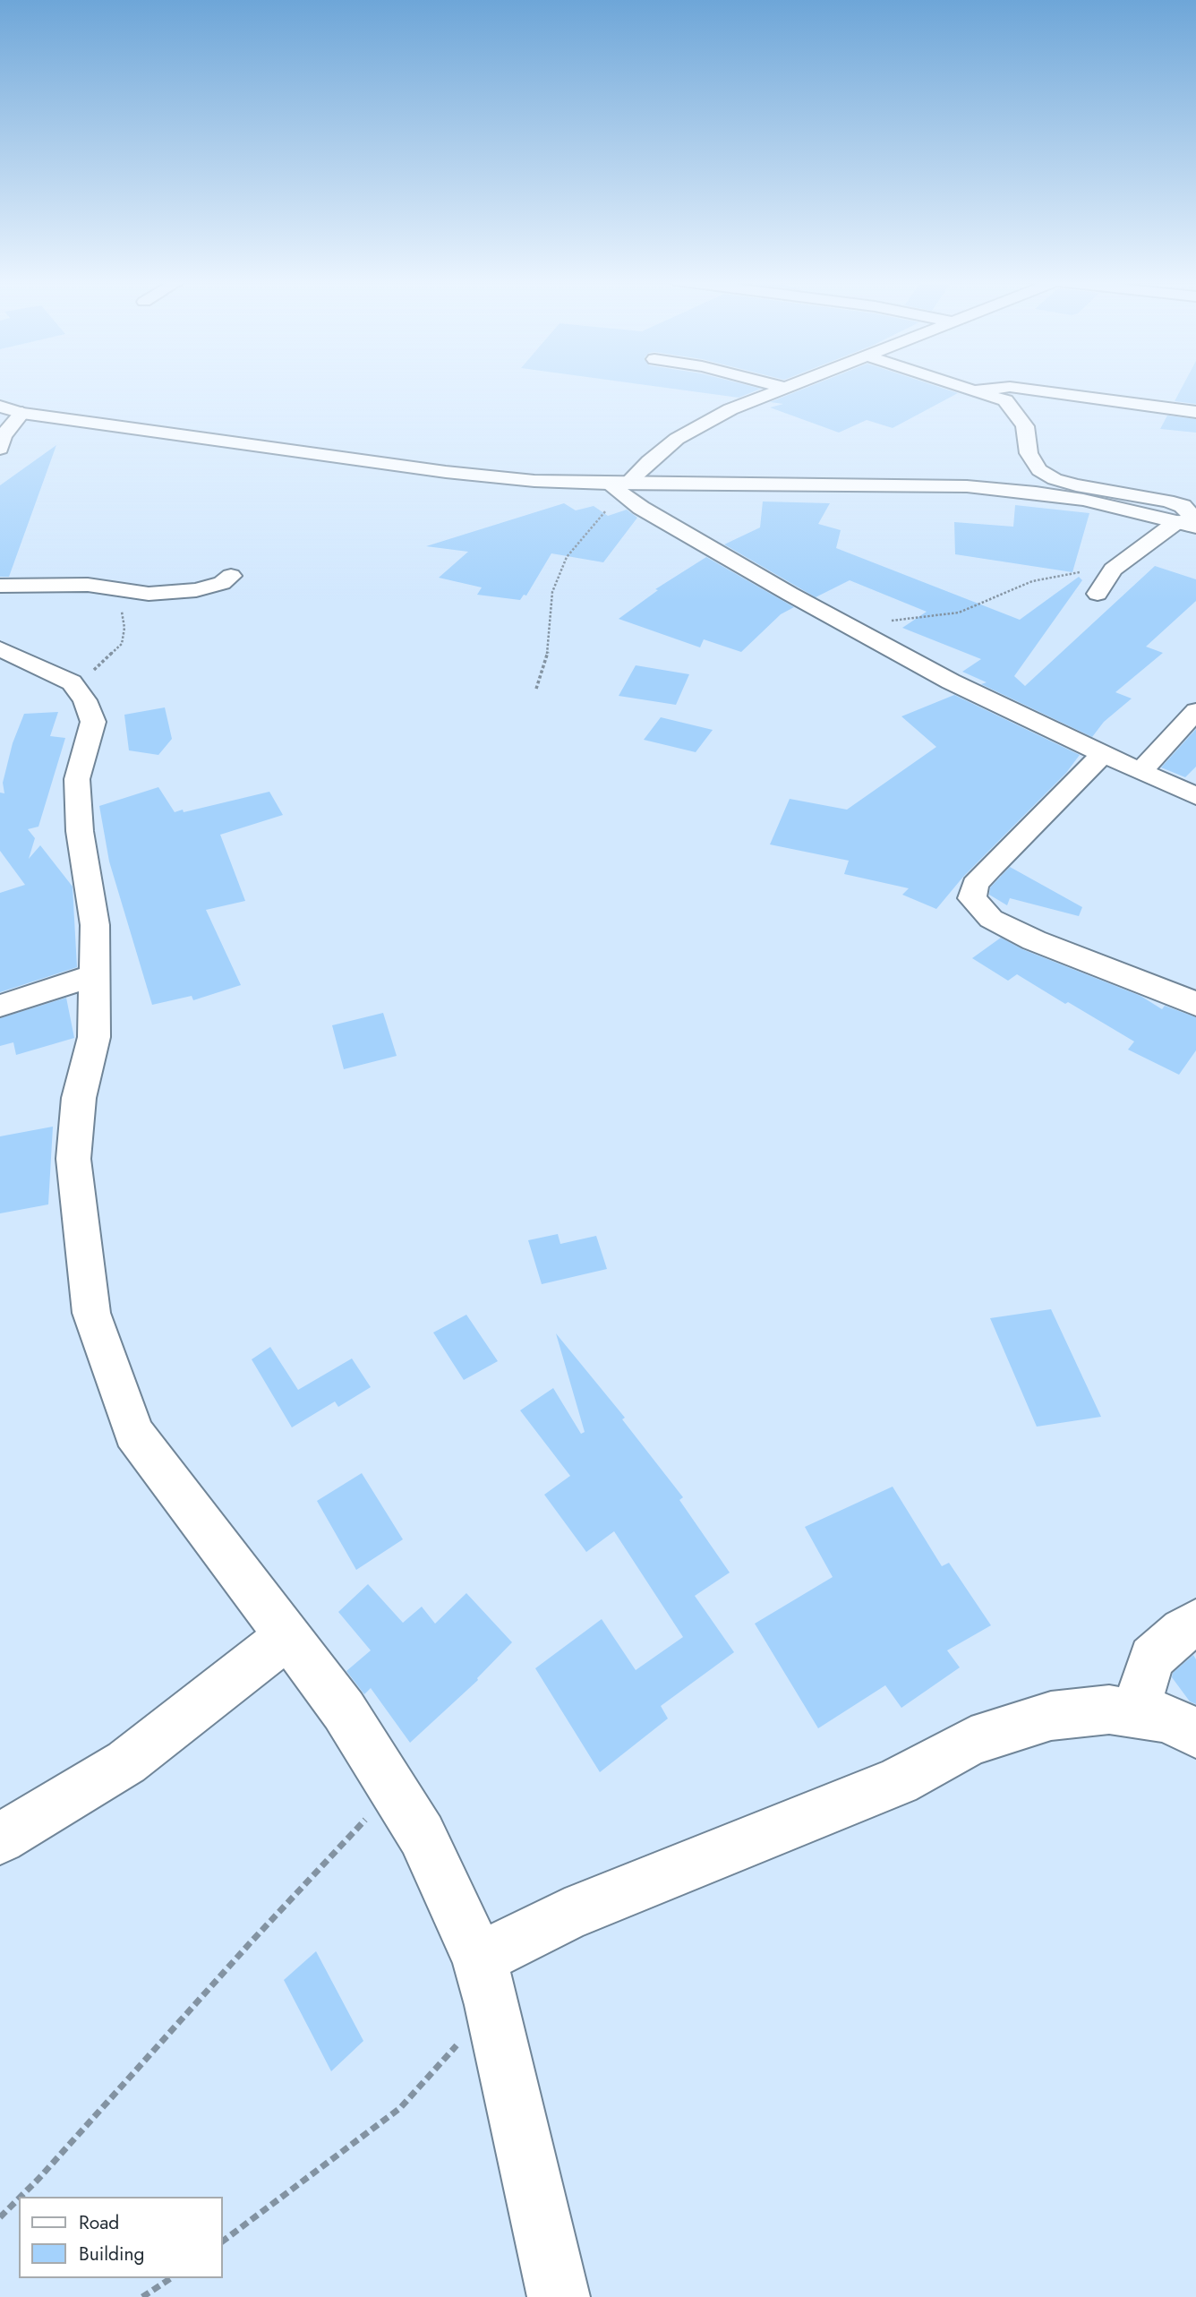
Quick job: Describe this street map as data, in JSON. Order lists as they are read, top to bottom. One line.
{"legend":["Road","Building"]}
